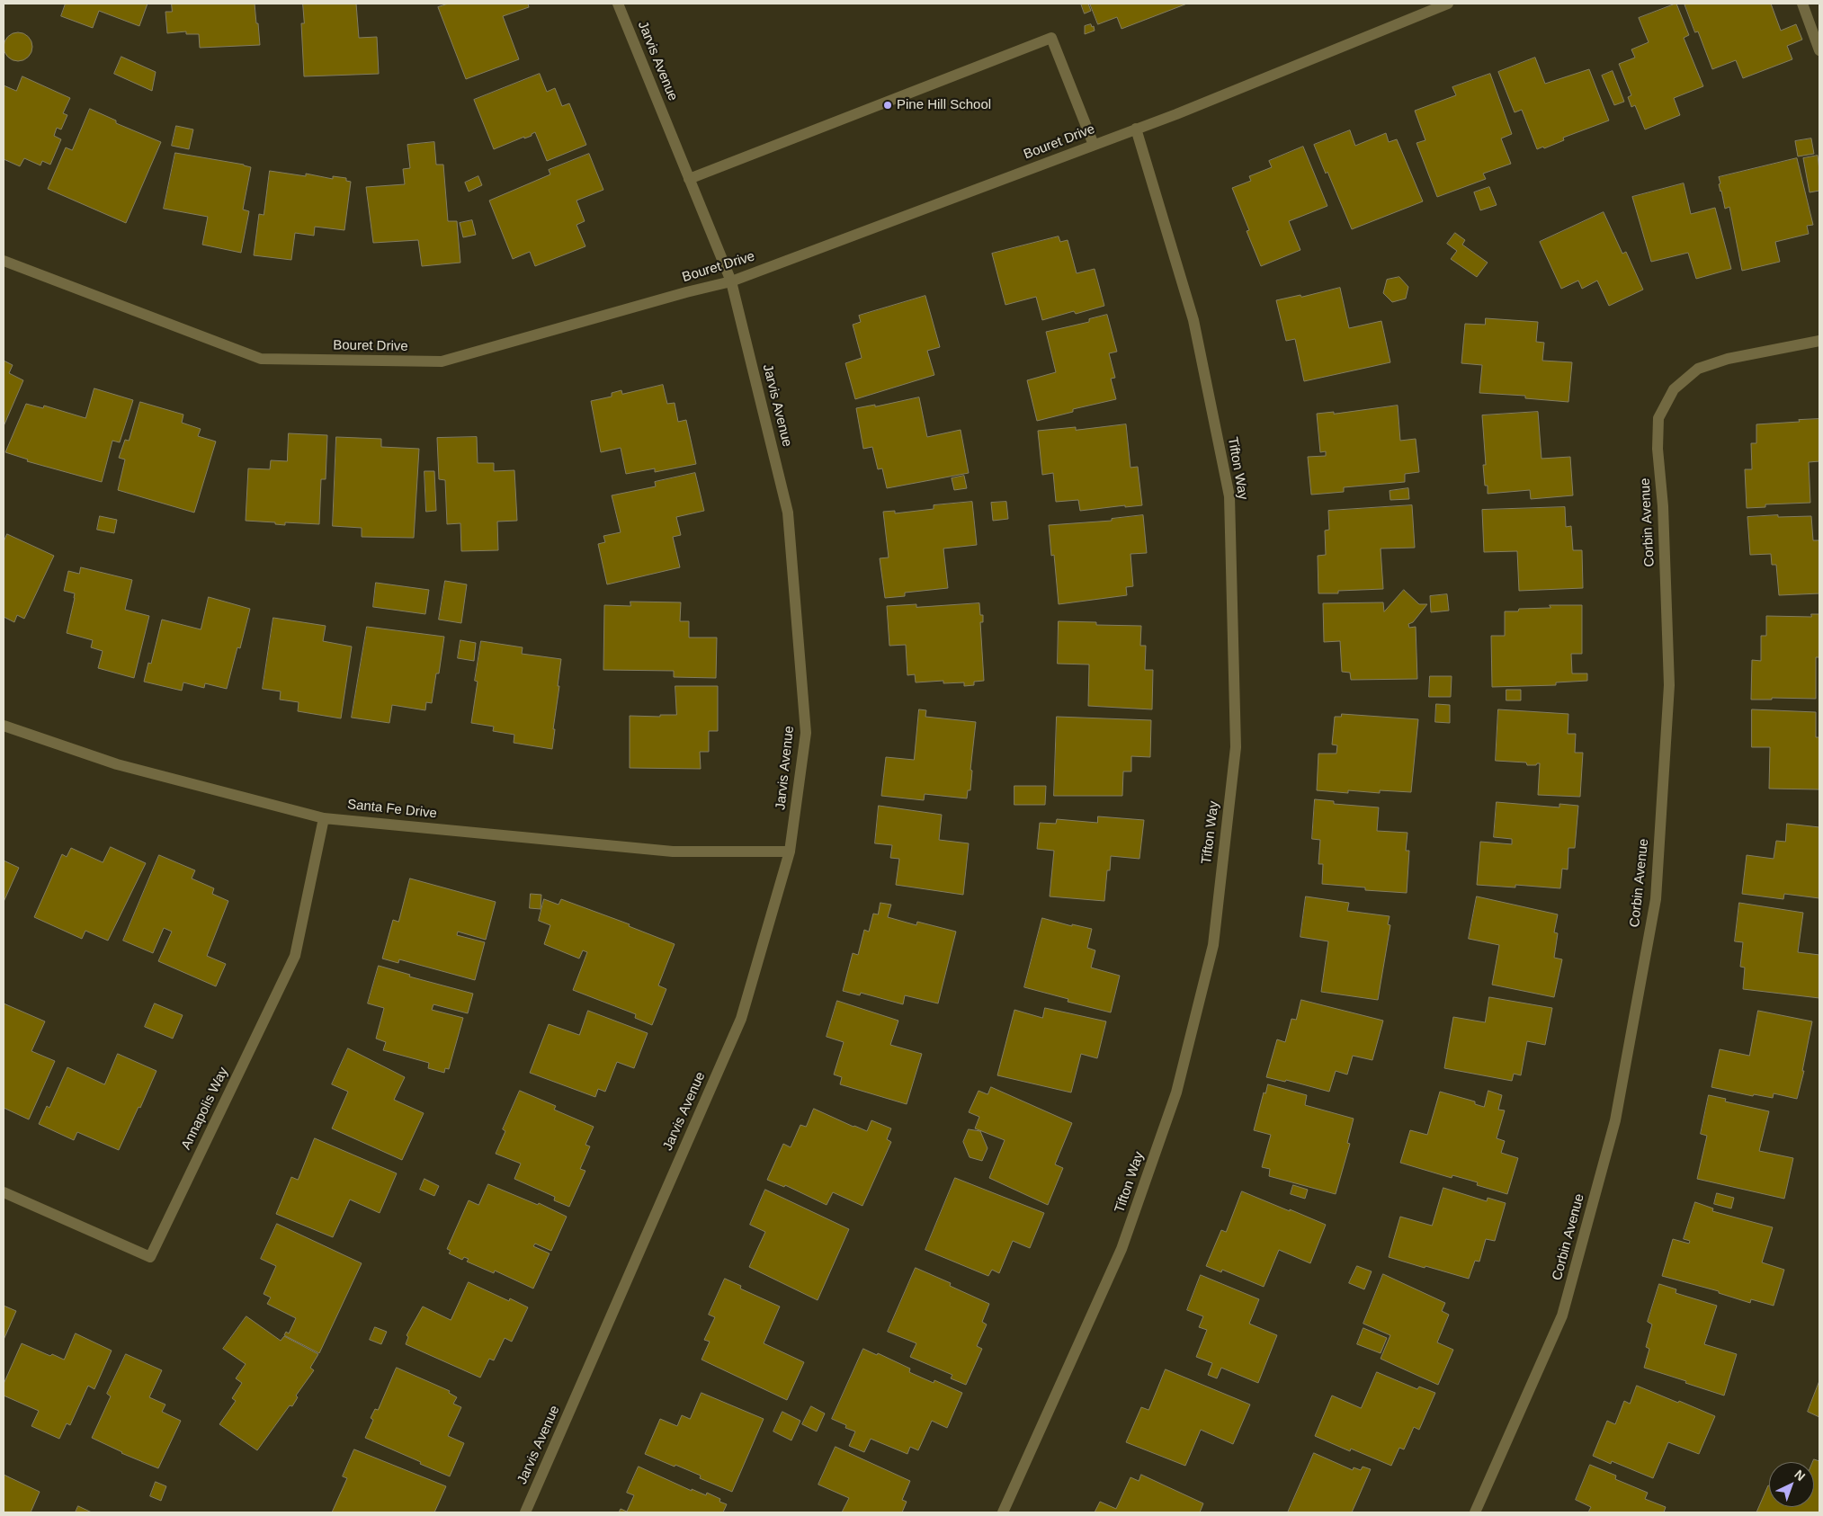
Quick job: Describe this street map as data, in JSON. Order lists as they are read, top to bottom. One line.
{"streets":{"street":["Jarvis Avenue","Bouret Drive","Tifton Way","Corbin Avenue","Santa Fe Drive","Annapolis Way"]},"crossings":[["Jarvis Avenue","Bouret Drive"],["Jarvis Avenue","Santa Fe Drive"],["Bouret Drive","Tifton Way"],["Santa Fe Drive","Annapolis Way"]],"places":["Pine Hill School"],"north":"top right"}
